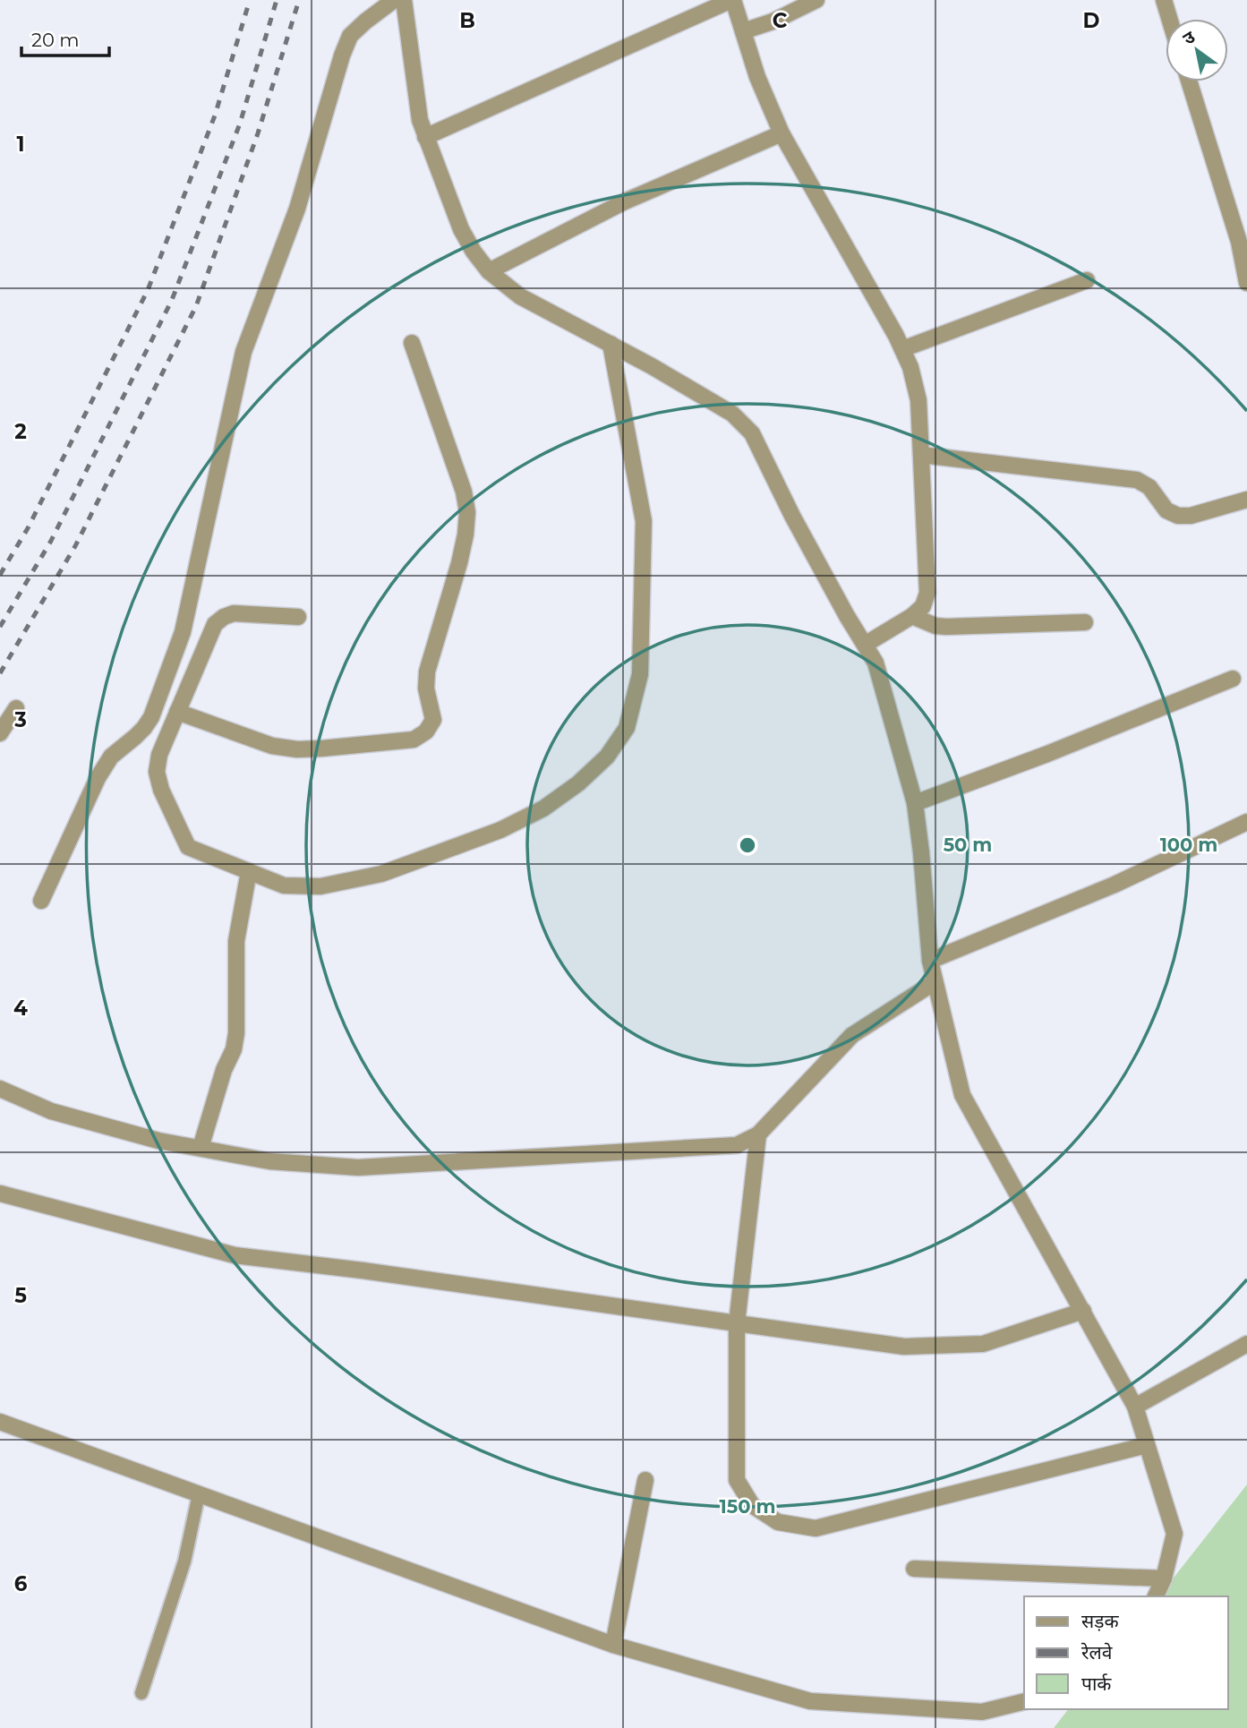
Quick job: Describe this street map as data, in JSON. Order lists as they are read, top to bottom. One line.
{"legend":["सड़क","रेलवे","पार्क"],"scale_bar":"20 m","north":"top left","grid":{"columns":["B","C","D"],"rows":["1","2","3","4","5","6"]},"rings":["50 m","100 m","150 m"]}
